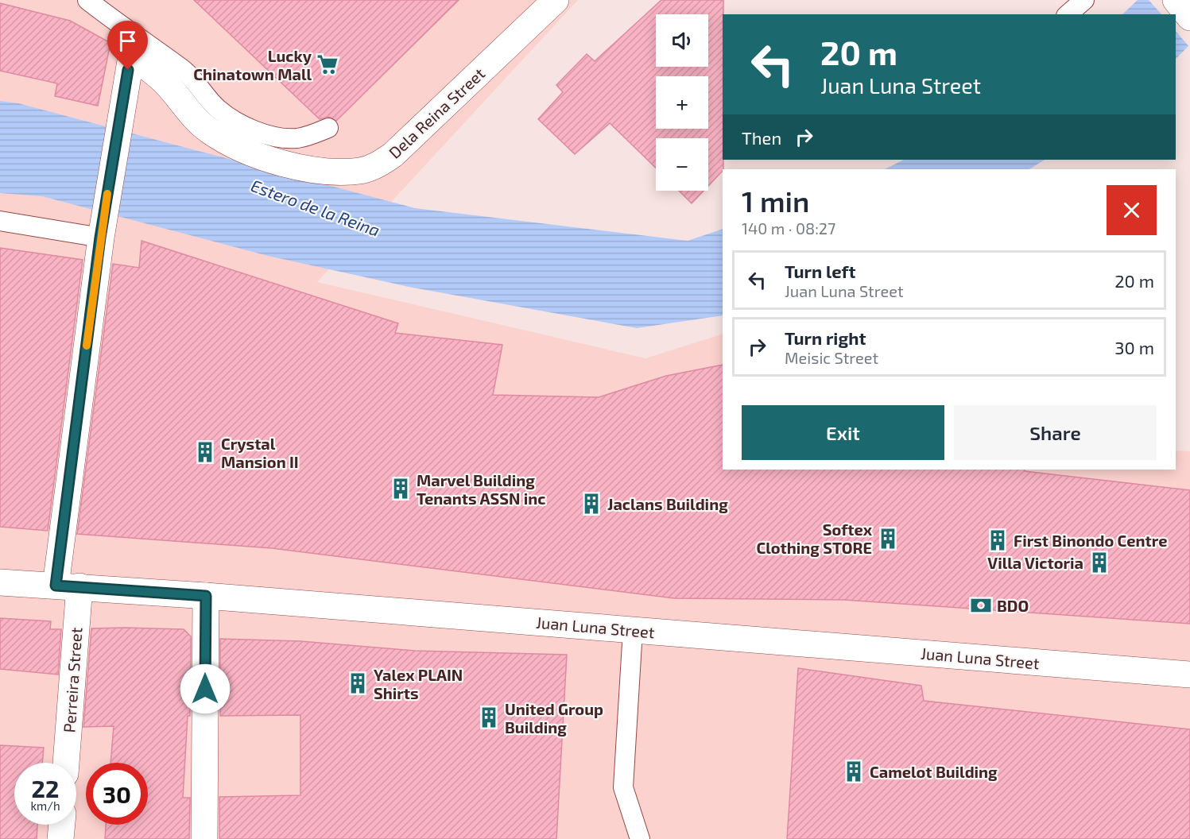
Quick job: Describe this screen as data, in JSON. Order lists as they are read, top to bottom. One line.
{"streets":{"street":["Dela Reina Street","Juan Luna Street","Perreira Street"]},"crossings":[["Dela Reina Street","Perreira Street"],["Juan Luna Street","Perreira Street"]],"water":["Estero de la Reina"],"places":{"supermarket":["Lucky Chinatown Mall"],"building":["Crystal Mansion II","Marvel Building Tenants ASSN inc","Jaclans Building","Softex Clothing STORE","First Binondo Centre","Villa Victoria","Yalex PLAIN Shirts","United Group Building","Camelot Building"],"bank":["BDO"]},"page":{"map_buttons":["+","−"],"turn":["20 m","Juan Luna Street"],"then":"Then","heading":["1 min","140 m · 08:27"],"list":[{"name":"Turn left","note":"Juan Luna Street","value":"20 m"},{"name":"Turn right","note":"Meisic Street","value":"30 m"}],"buttons":["Exit","Share"],"speed":"22 km/h","limit":"30"}}
